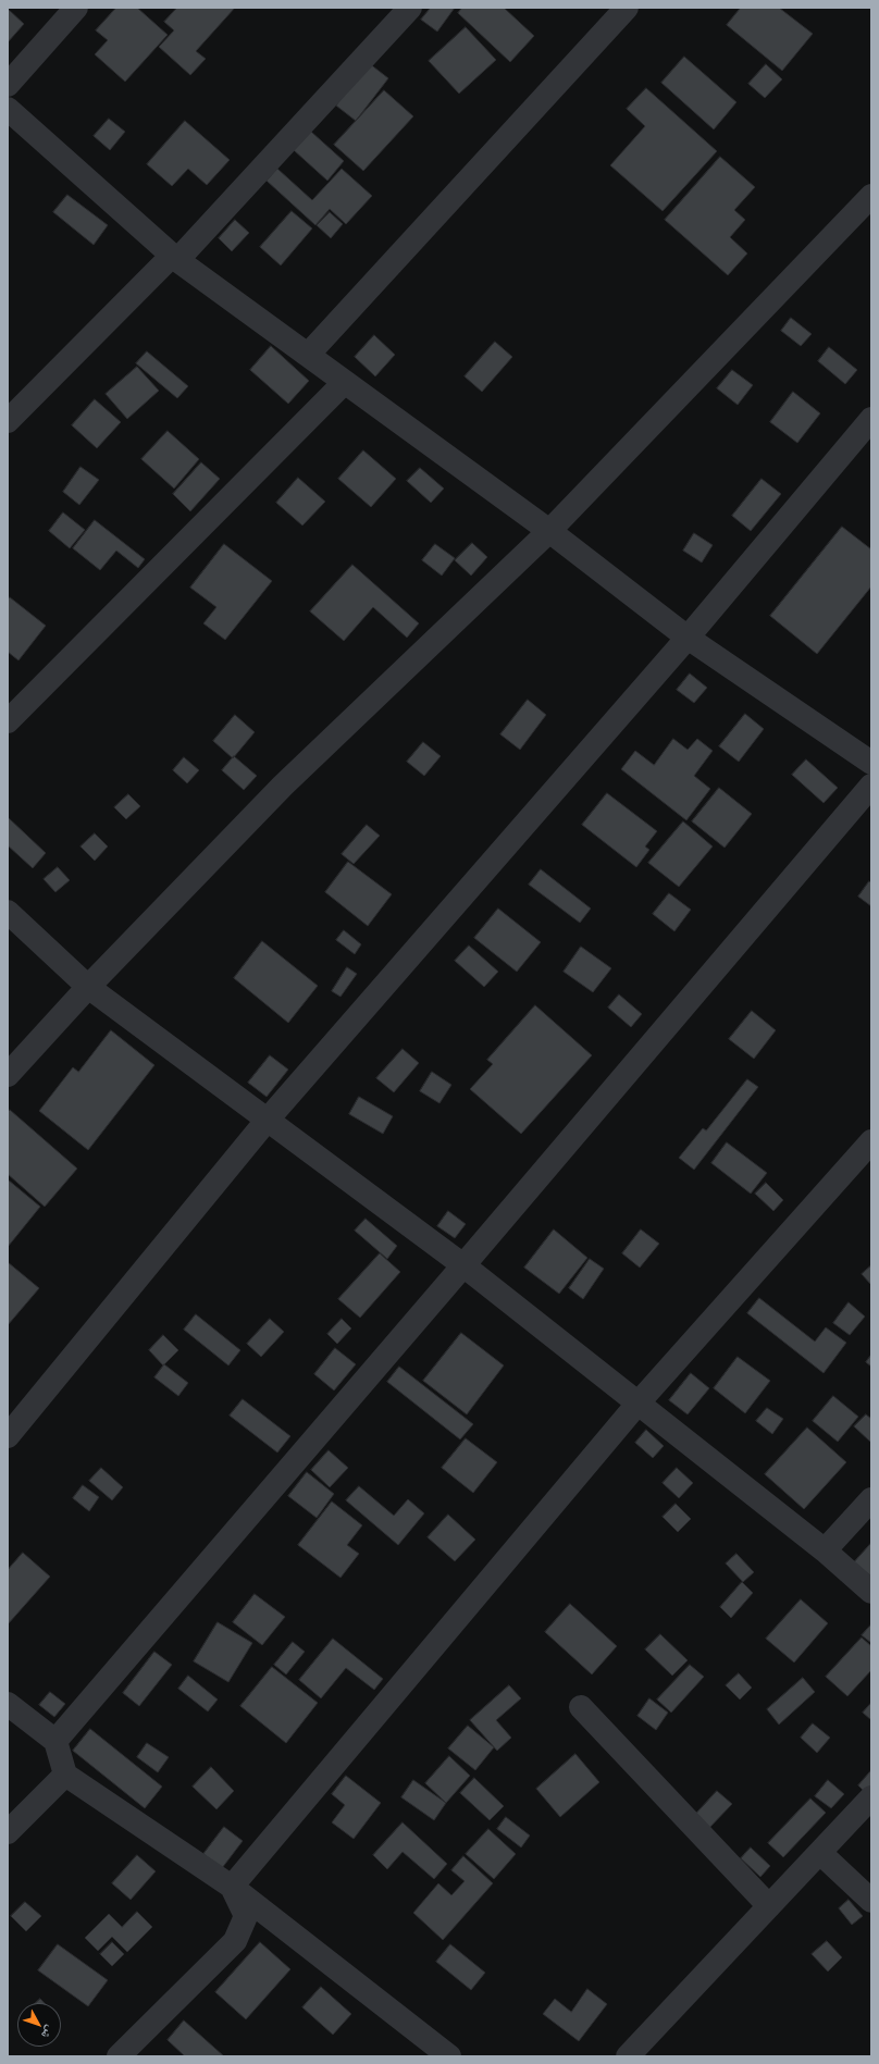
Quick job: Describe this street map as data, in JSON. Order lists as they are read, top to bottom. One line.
{"north":"bottom right"}
